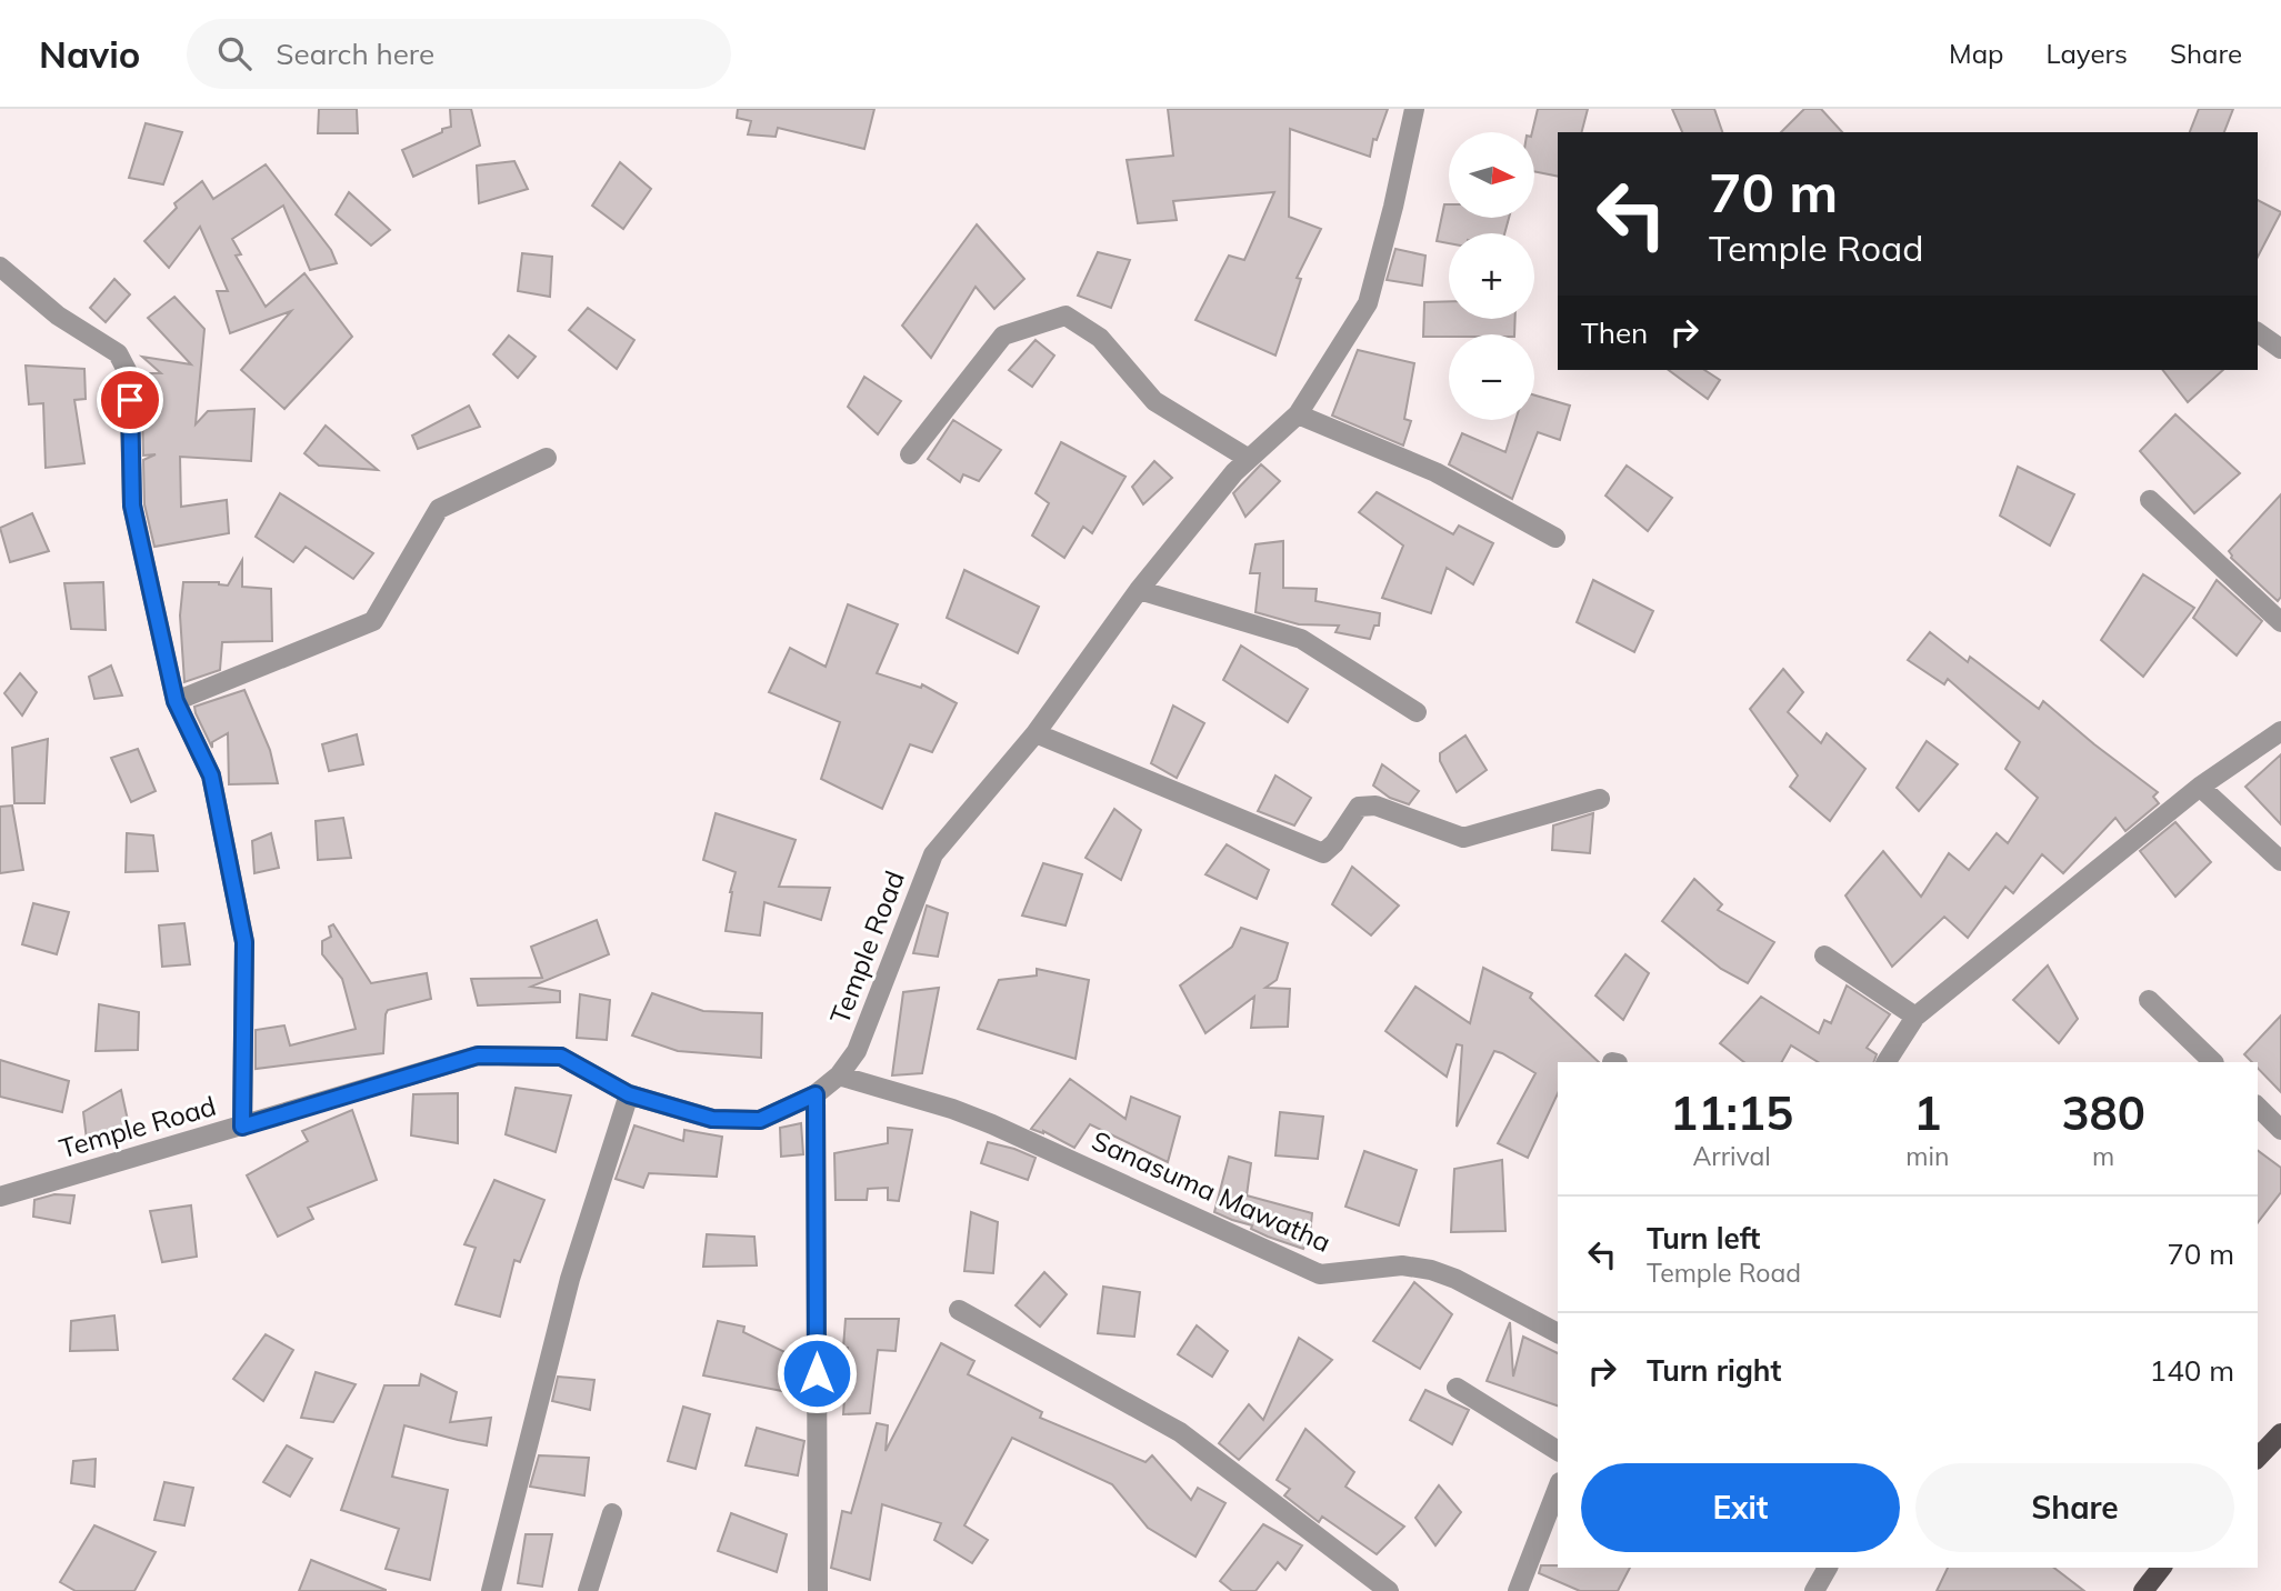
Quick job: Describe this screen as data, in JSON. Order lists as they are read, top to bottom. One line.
{"streets":{"street":["Temple Road","Sanasuma Mawatha"]},"crossings":[["Temple Road","Sanasuma Mawatha"]],"north":"right","page":{"header":"Navio","search":"Search here","nav":["Map","Layers","Share"],"map_buttons":["+","−"],"turn":["70 m","Temple Road"],"then":"Then","eta":["11:15","Arrival","1","min","380","m"],"list":[{"name":"Turn left","note":"Temple Road","value":"70 m"},{"name":"Turn right","value":"140 m"}],"buttons":["Exit","Share"]}}
